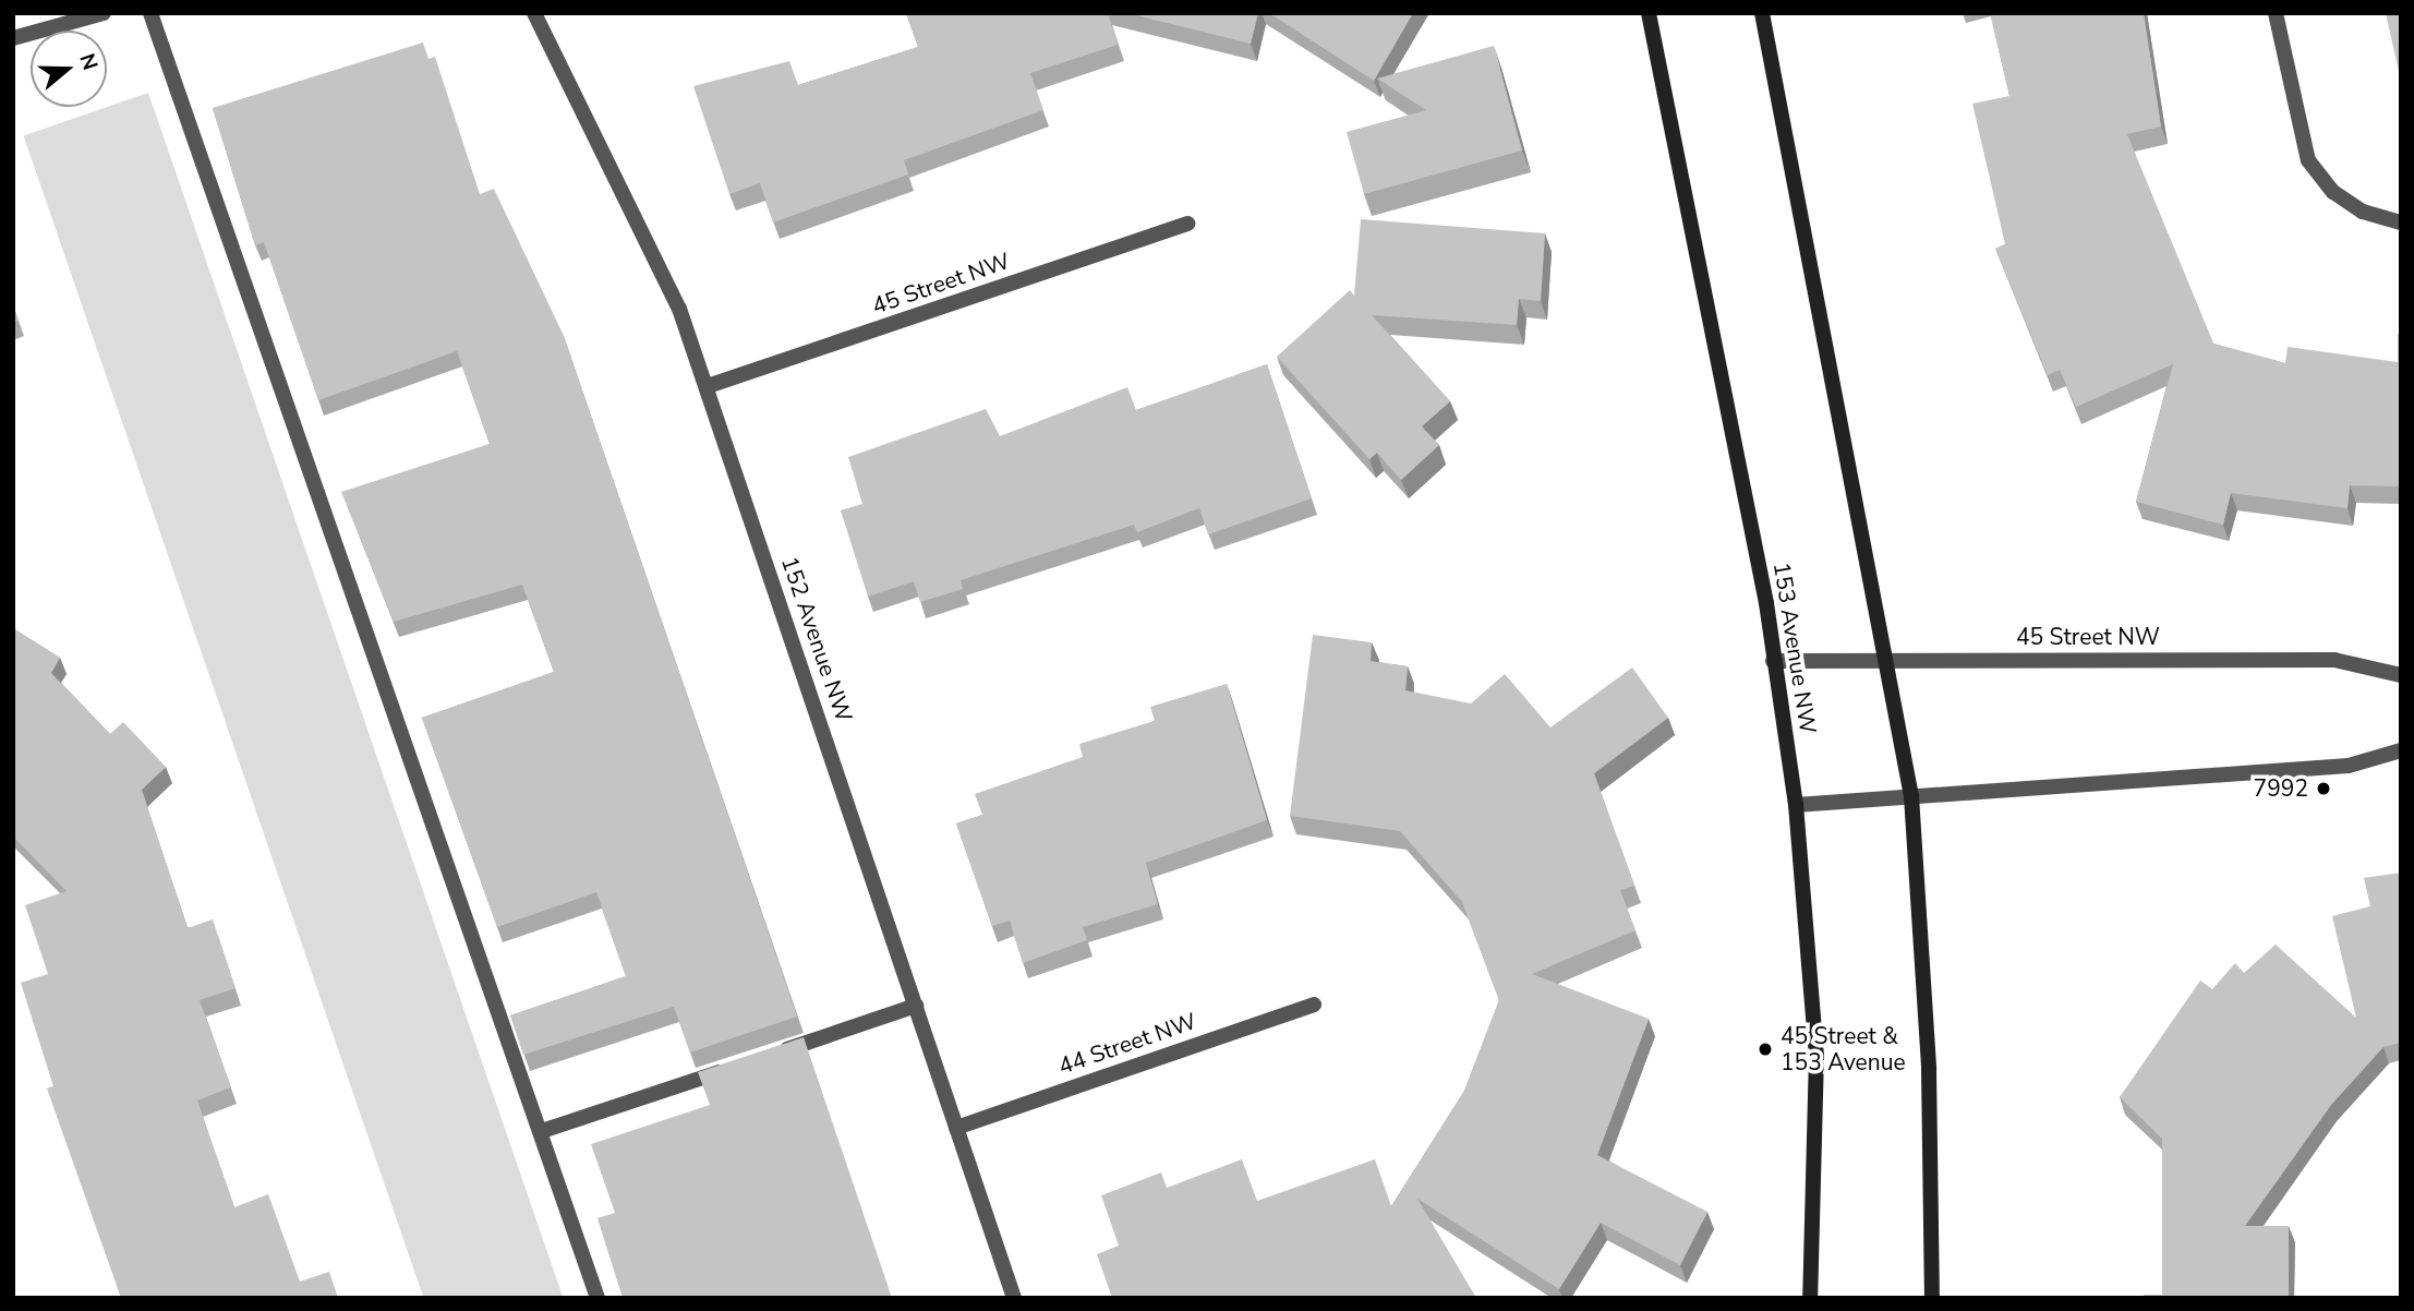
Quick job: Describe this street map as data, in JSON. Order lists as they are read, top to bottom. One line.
{"streets":{"main road":["153 Avenue NW"],"street":["45 Street NW","152 Avenue NW","44 Street NW"]},"crossings":[["45 Street NW","152 Avenue NW"],["45 Street NW","153 Avenue NW"],["152 Avenue NW","44 Street NW"]],"places":["7992","45 Street & 153 Avenue"],"north":"right"}
